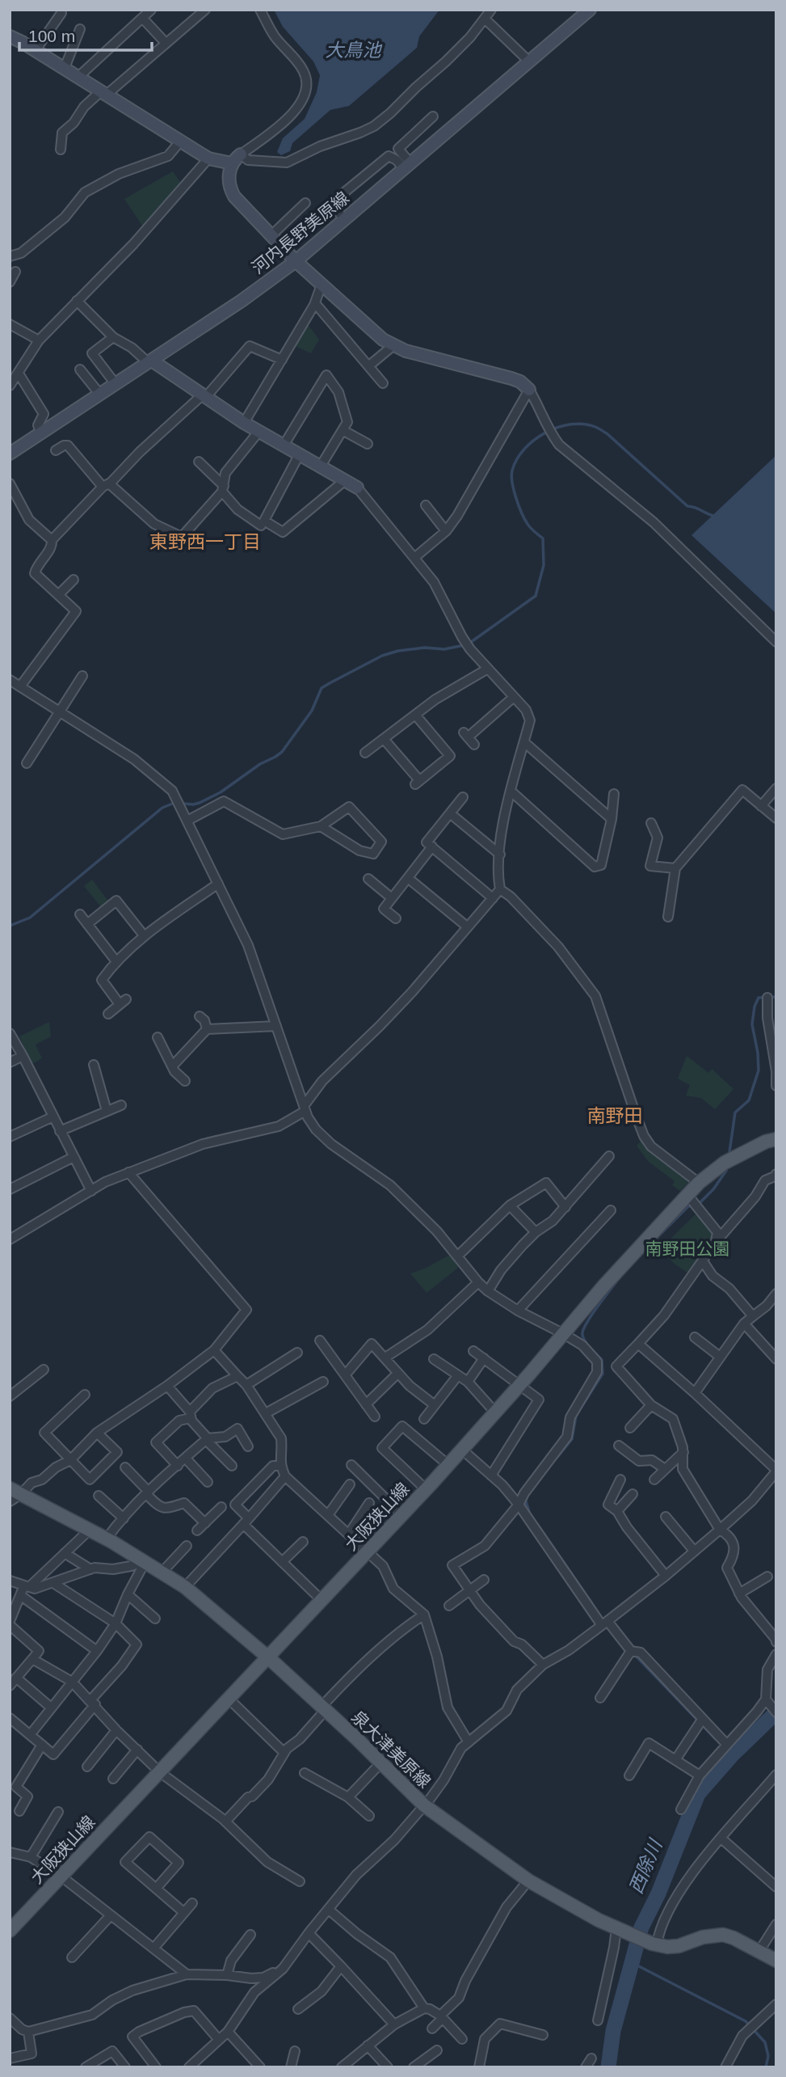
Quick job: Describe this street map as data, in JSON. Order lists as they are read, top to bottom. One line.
{"streets":{"main road":["大阪狭山線","泉大津美原線"],"street":["河内長野美原線"]},"crossings":[["大阪狭山線","泉大津美原線"]],"districts":["東野西一丁目","南野田"],"water":["大鳥池","西除川"],"parks":["南野田公園"],"scale_bar":"100 m"}
